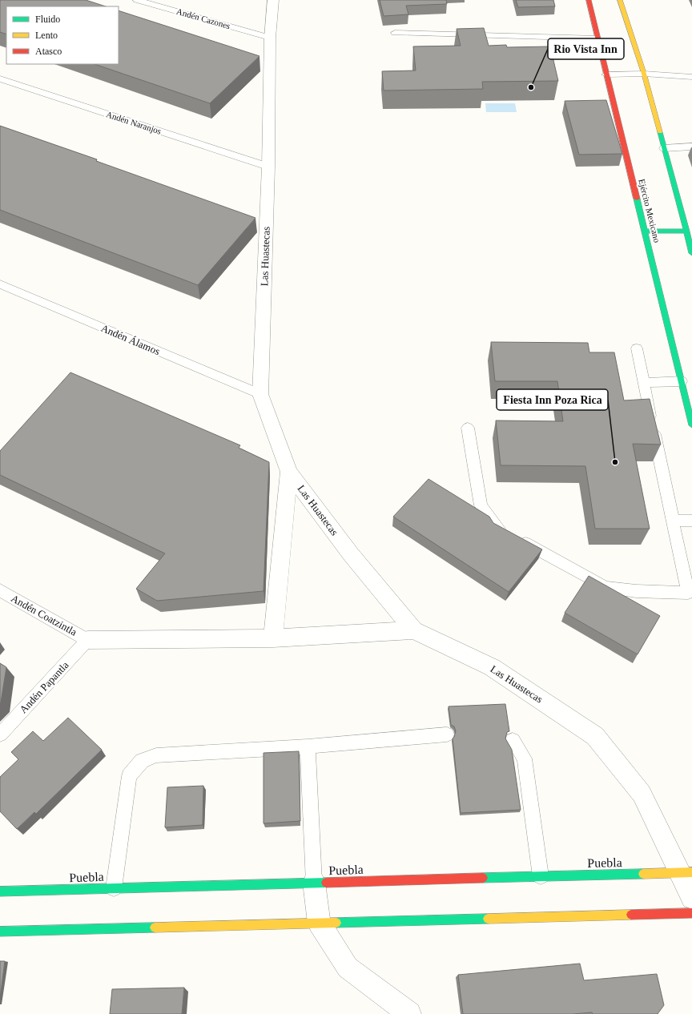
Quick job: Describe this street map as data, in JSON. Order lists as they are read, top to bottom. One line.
{"streets":{"main road":["Ejército Mexicano","Puebla"],"street":["Las Huastecas"],"lane":["Andén Cazones","Andén Naranjos","Andén Álamos","Andén Coatzintla","Andén Papantla"]},"crossings":[["Andén Cazones","Las Huastecas"],["Andén Naranjos","Las Huastecas"],["Las Huastecas","Andén Álamos"],["Las Huastecas","Puebla"],["Andén Coatzintla","Andén Papantla"]],"places":["Rio Vista Inn","Fiesta Inn Poza Rica"],"legend":["Fluido","Lento","Atasco"]}
